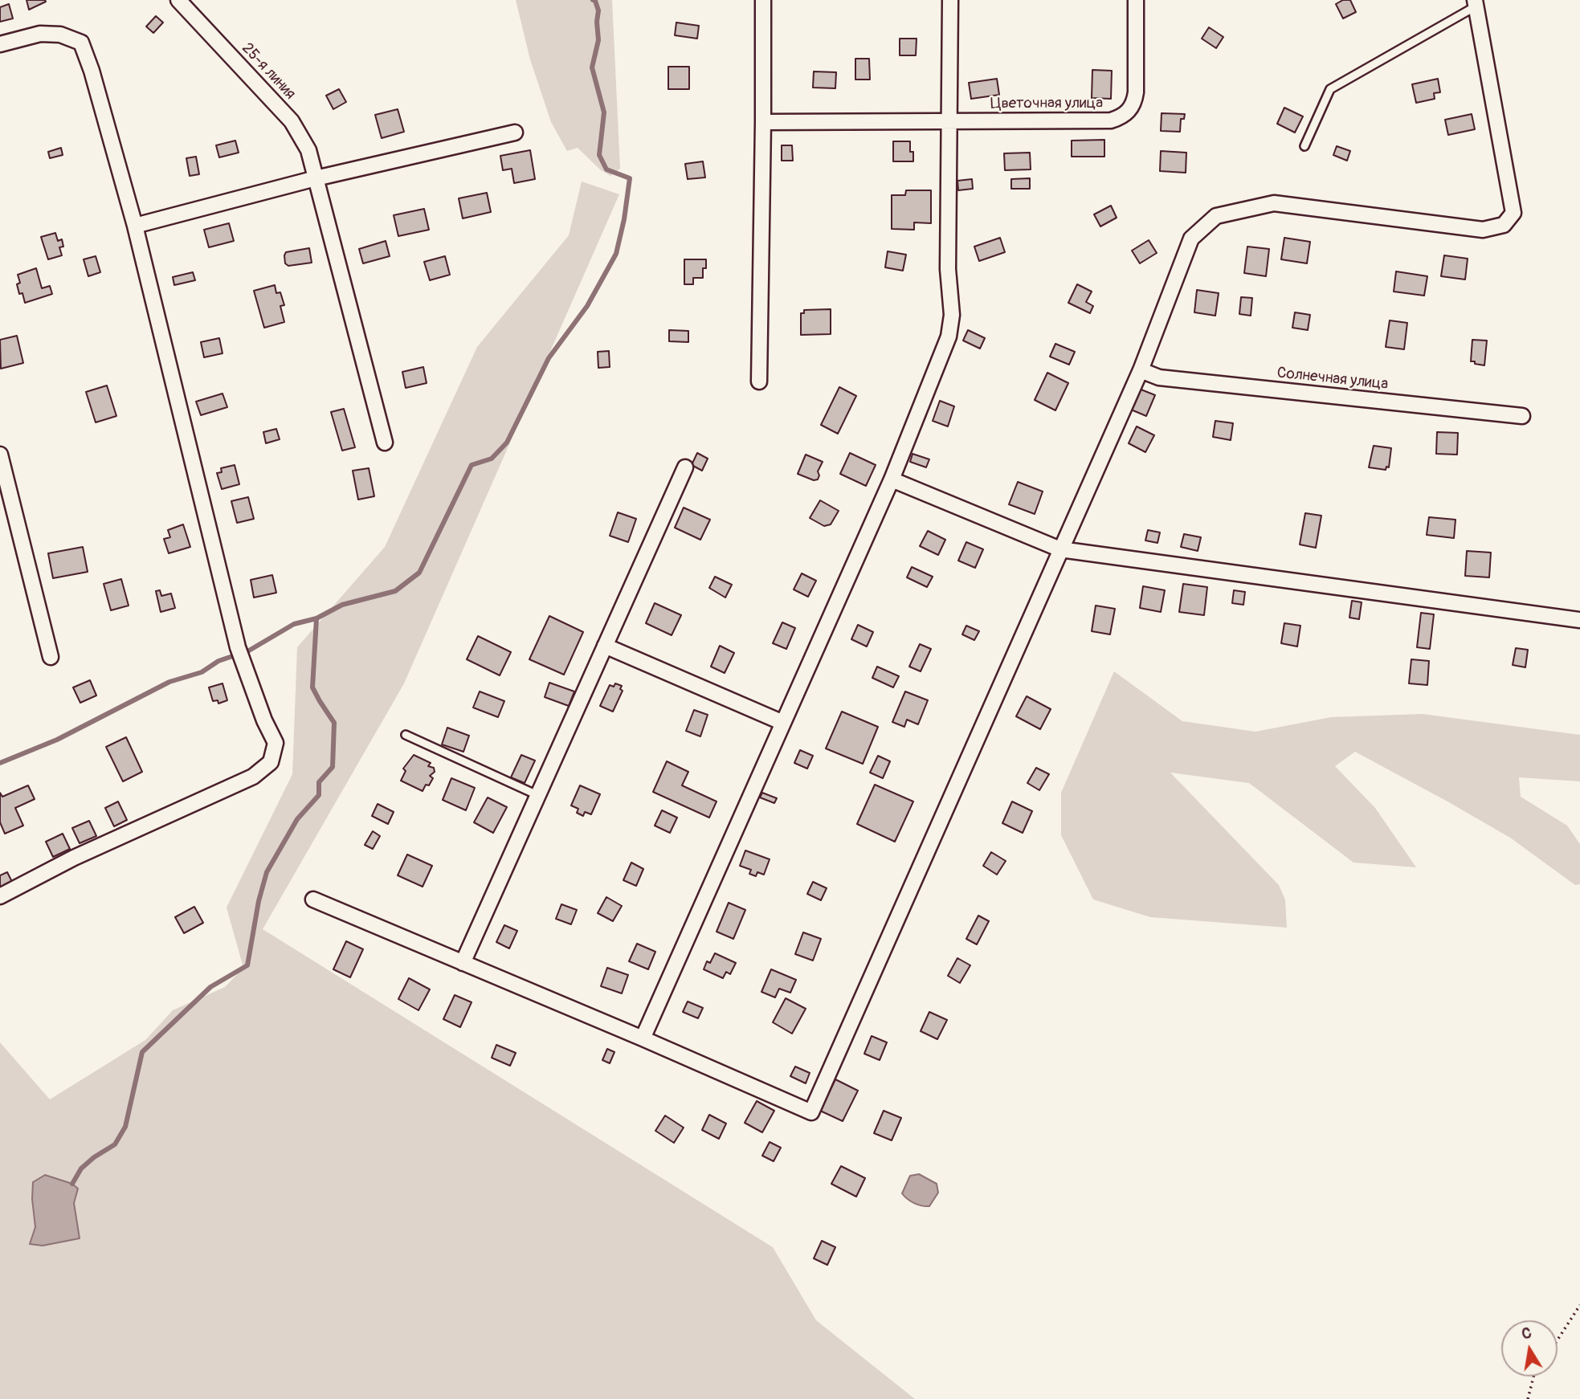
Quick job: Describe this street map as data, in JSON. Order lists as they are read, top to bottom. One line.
{"streets":{"street":["25-я линия","Цветочная улица","Солнечная улица"]},"north":"top"}
